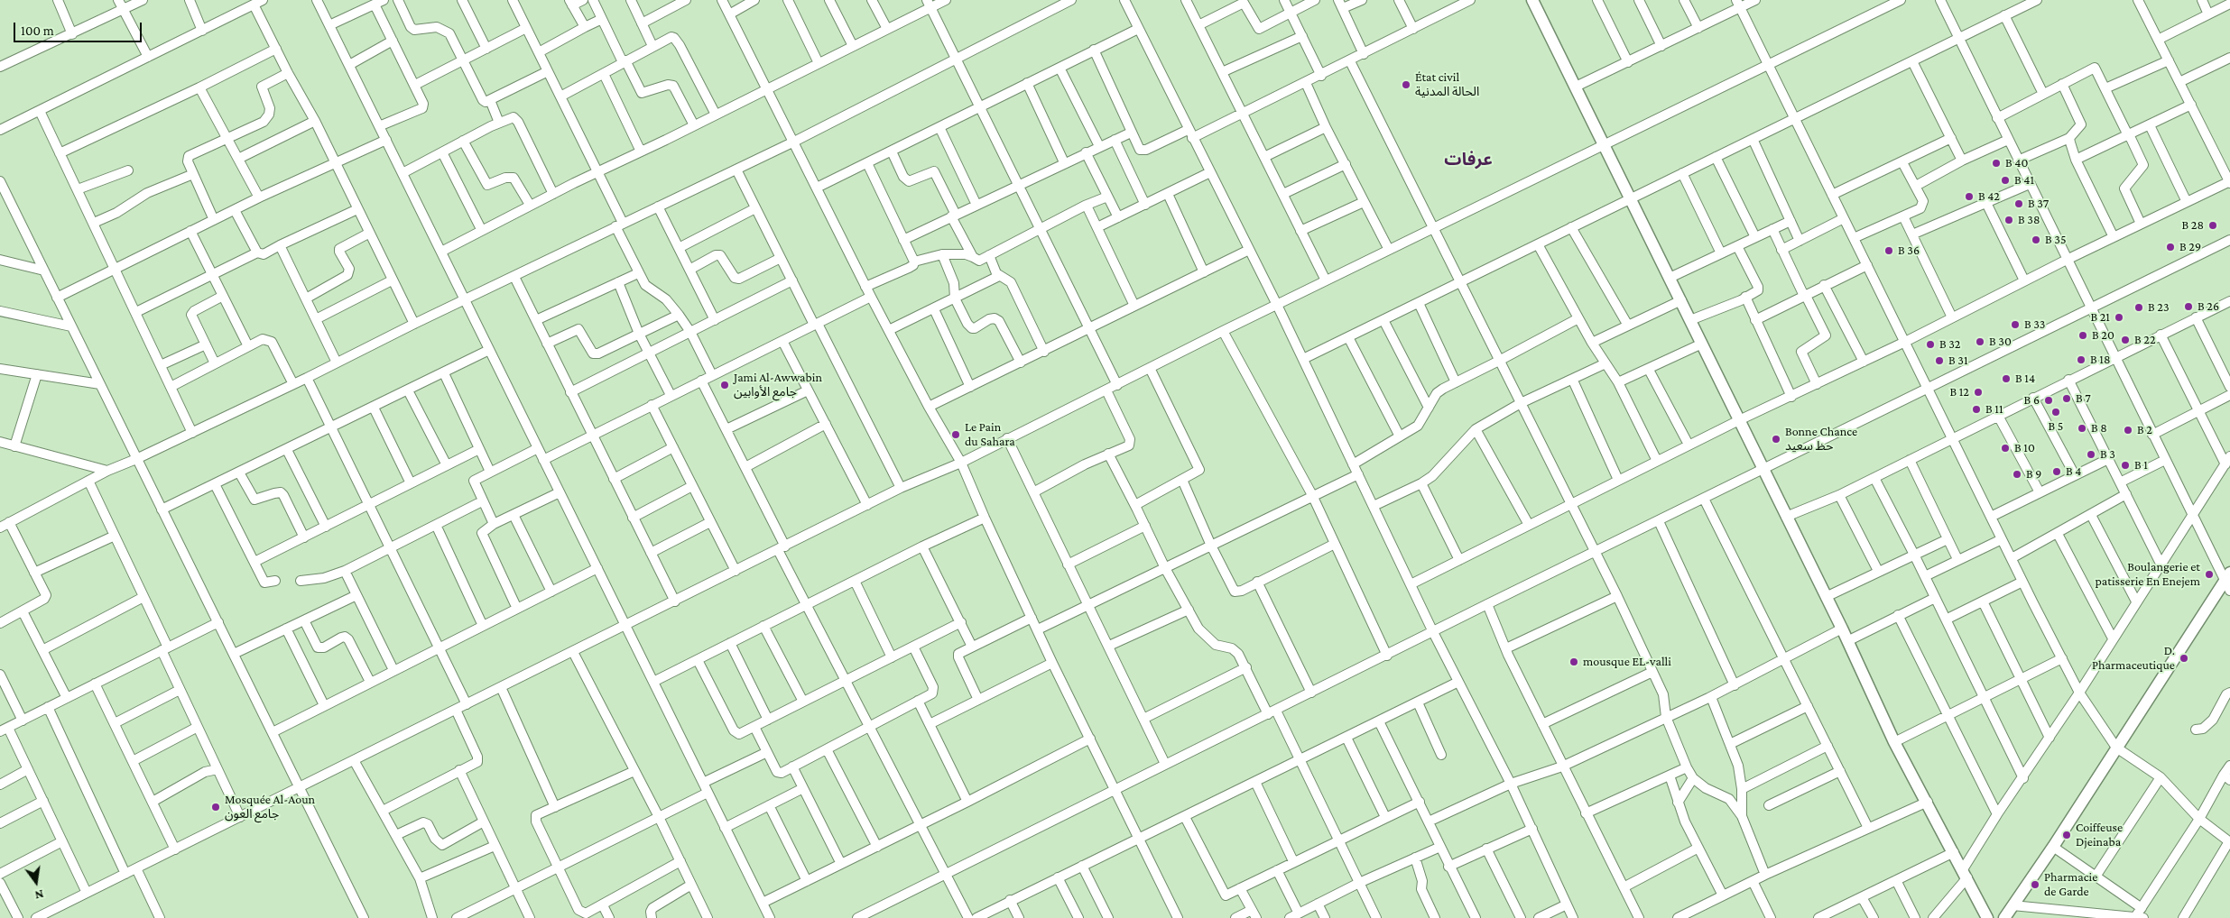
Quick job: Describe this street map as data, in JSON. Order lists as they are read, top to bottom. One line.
{"districts":["عرفات"],"places":["État civil الحالة المدنية","B 40","B 41","B 42","B 37","B 38","B 28","B 35","B 29","B 36","B 26","B 23","B 21","B 33","B 20","B 22","B 30","B 32","B 18","B 31","B 14","Jami Al-Awwabin جامع الأوابين","B 12","B 7","B 6","B 11","B 5","B 8","B 2","Le Pain du Sahara","Bonne Chance حظ سعيد","B 10","B 3","B 1","B 4","B 9","Boulangerie et patisserie En Enejem","D. Pharmaceutique","mousque EL-valli","Mosquée Al-Aoun جامع العون","Coiffeuse Djeinaba","Pharmacie de Garde"],"scale_bar":"100 m","north":"bottom"}
